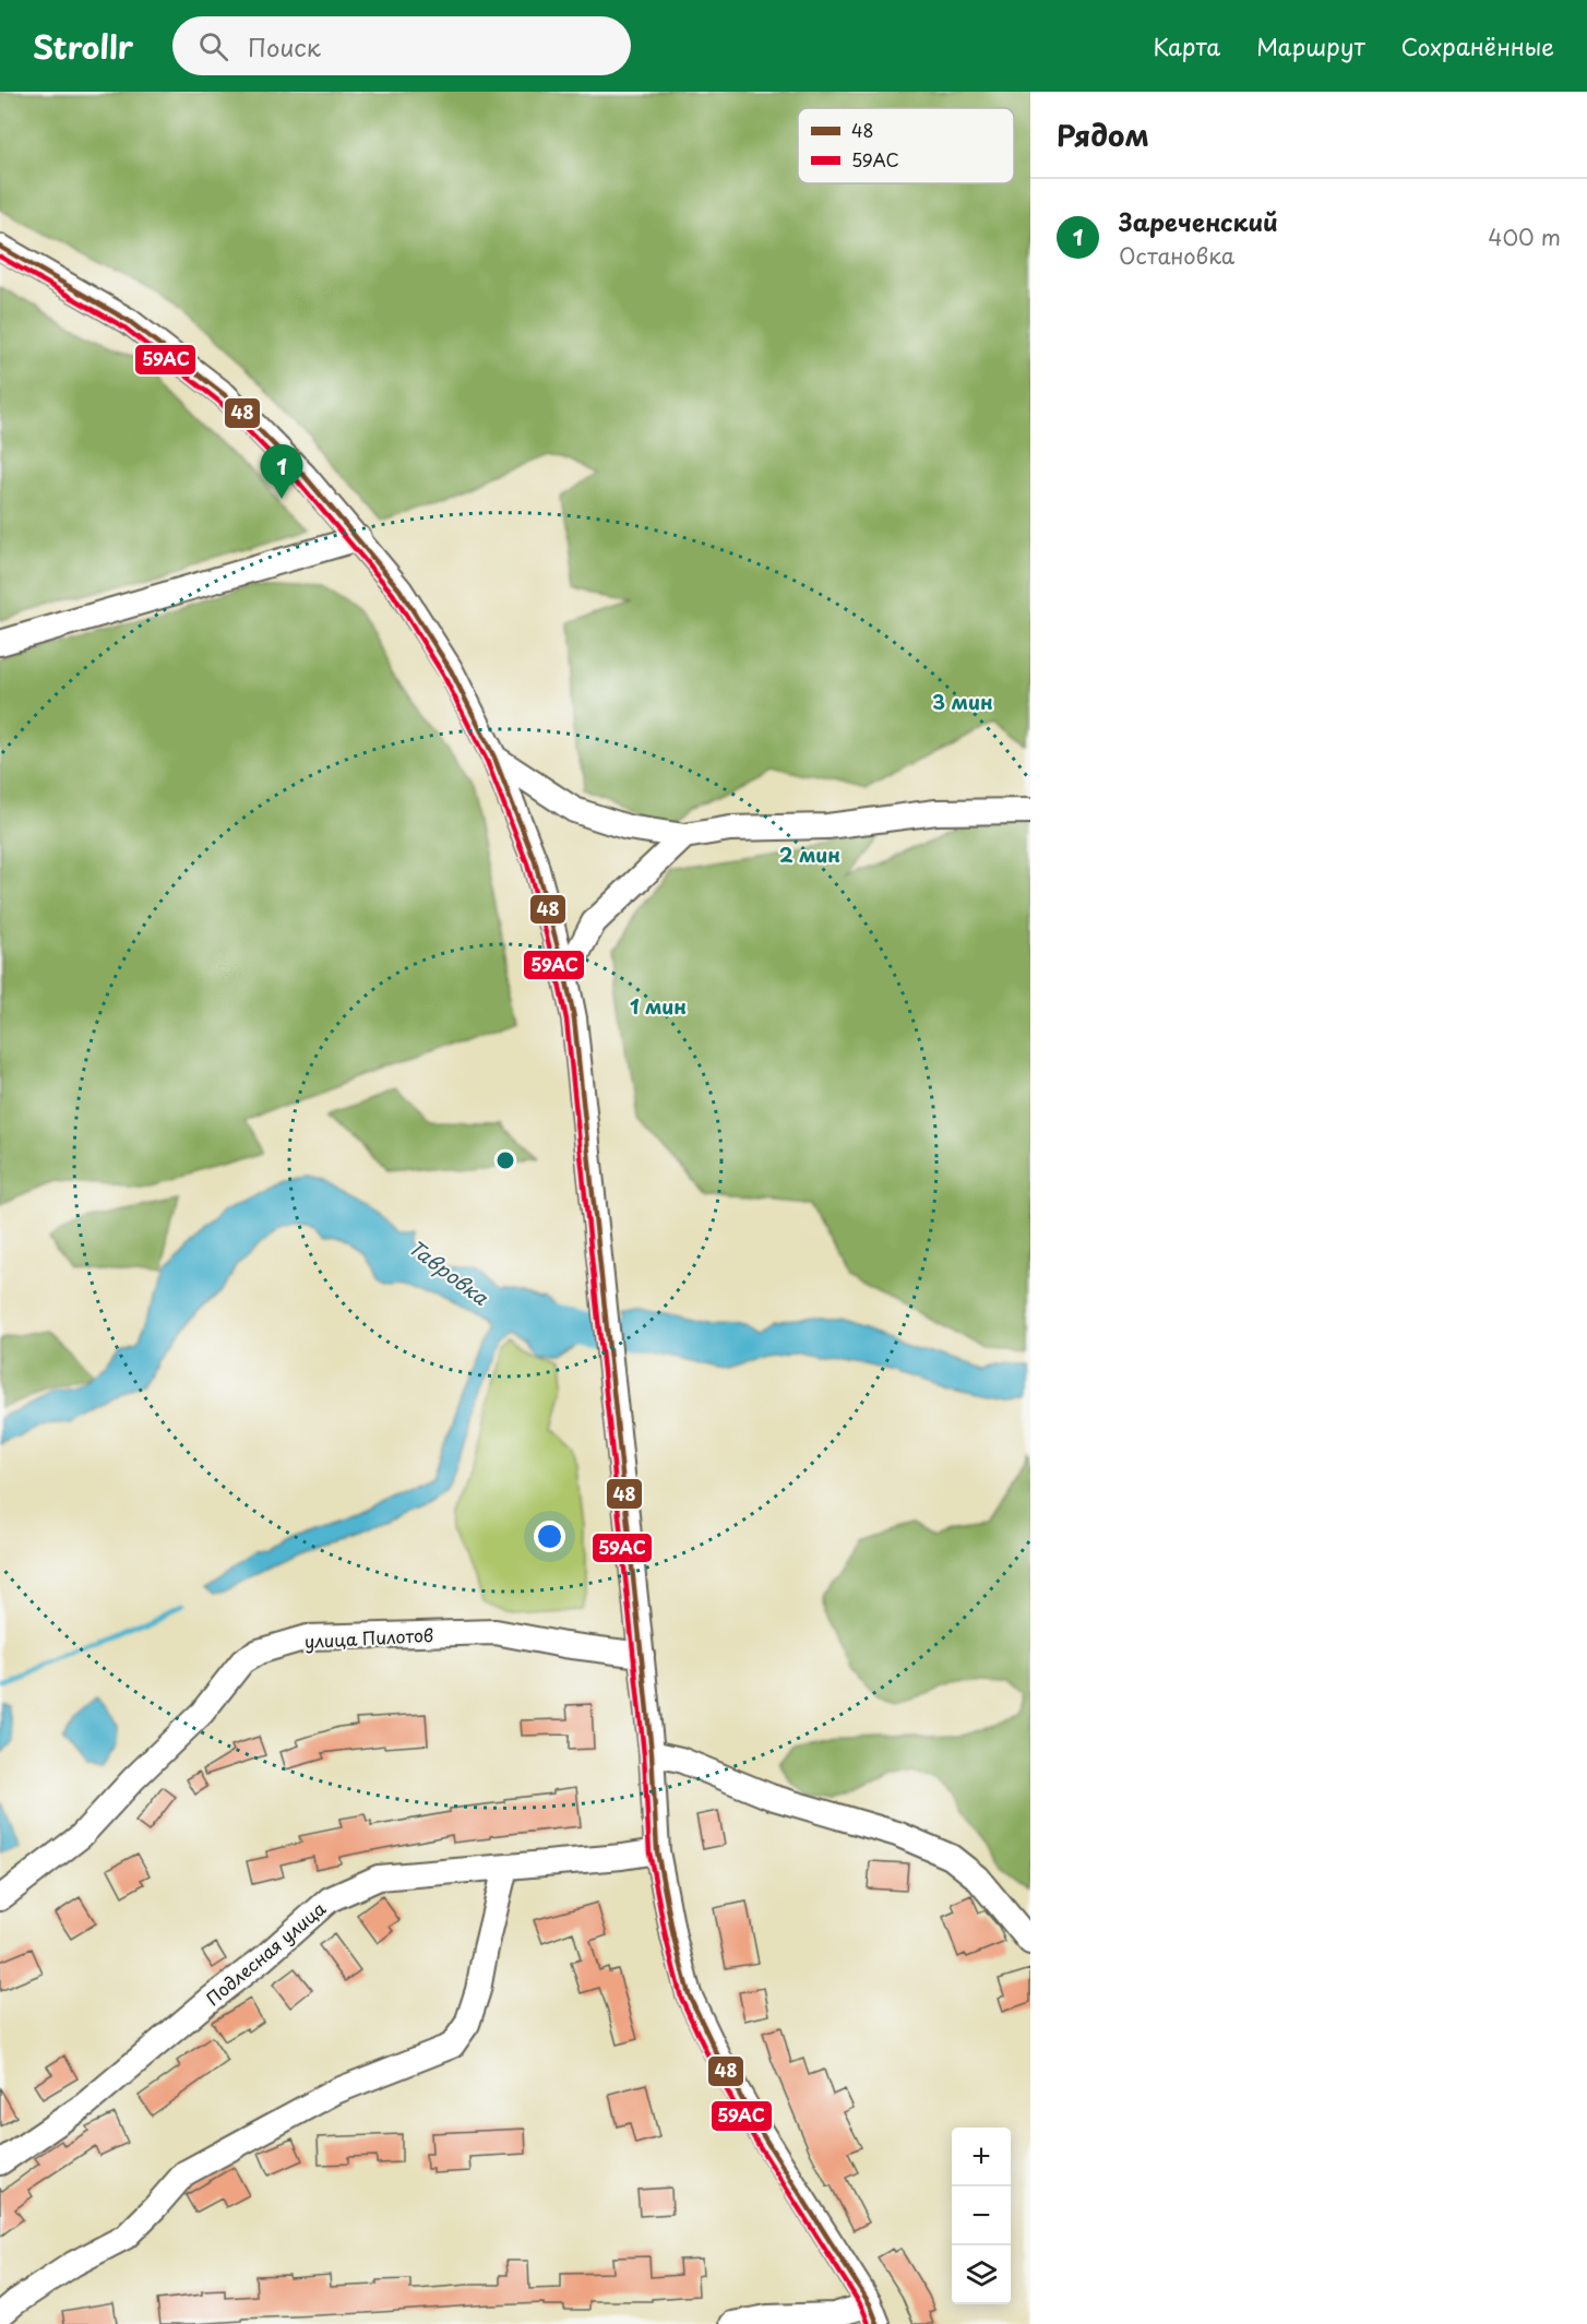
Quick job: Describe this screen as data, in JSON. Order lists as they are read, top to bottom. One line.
{"streets":{"street":["улица Пилотов","Подлесная улица"]},"water":["Тавровка"],"lines":["transit line 48","transit line 59АС"],"legend":["48","59АС"],"page":{"header":"Strollr","search":"Поиск","nav":["Карта","Маршрут","Сохранённые"],"heading":"Рядом","list":[{"mark":"1","name":"Зареченский","note":"Остановка","value":"400 m"}],"pins":"1","map_buttons":["+","−"]},"rings":["3 мин","2 мин","1 мин"]}
